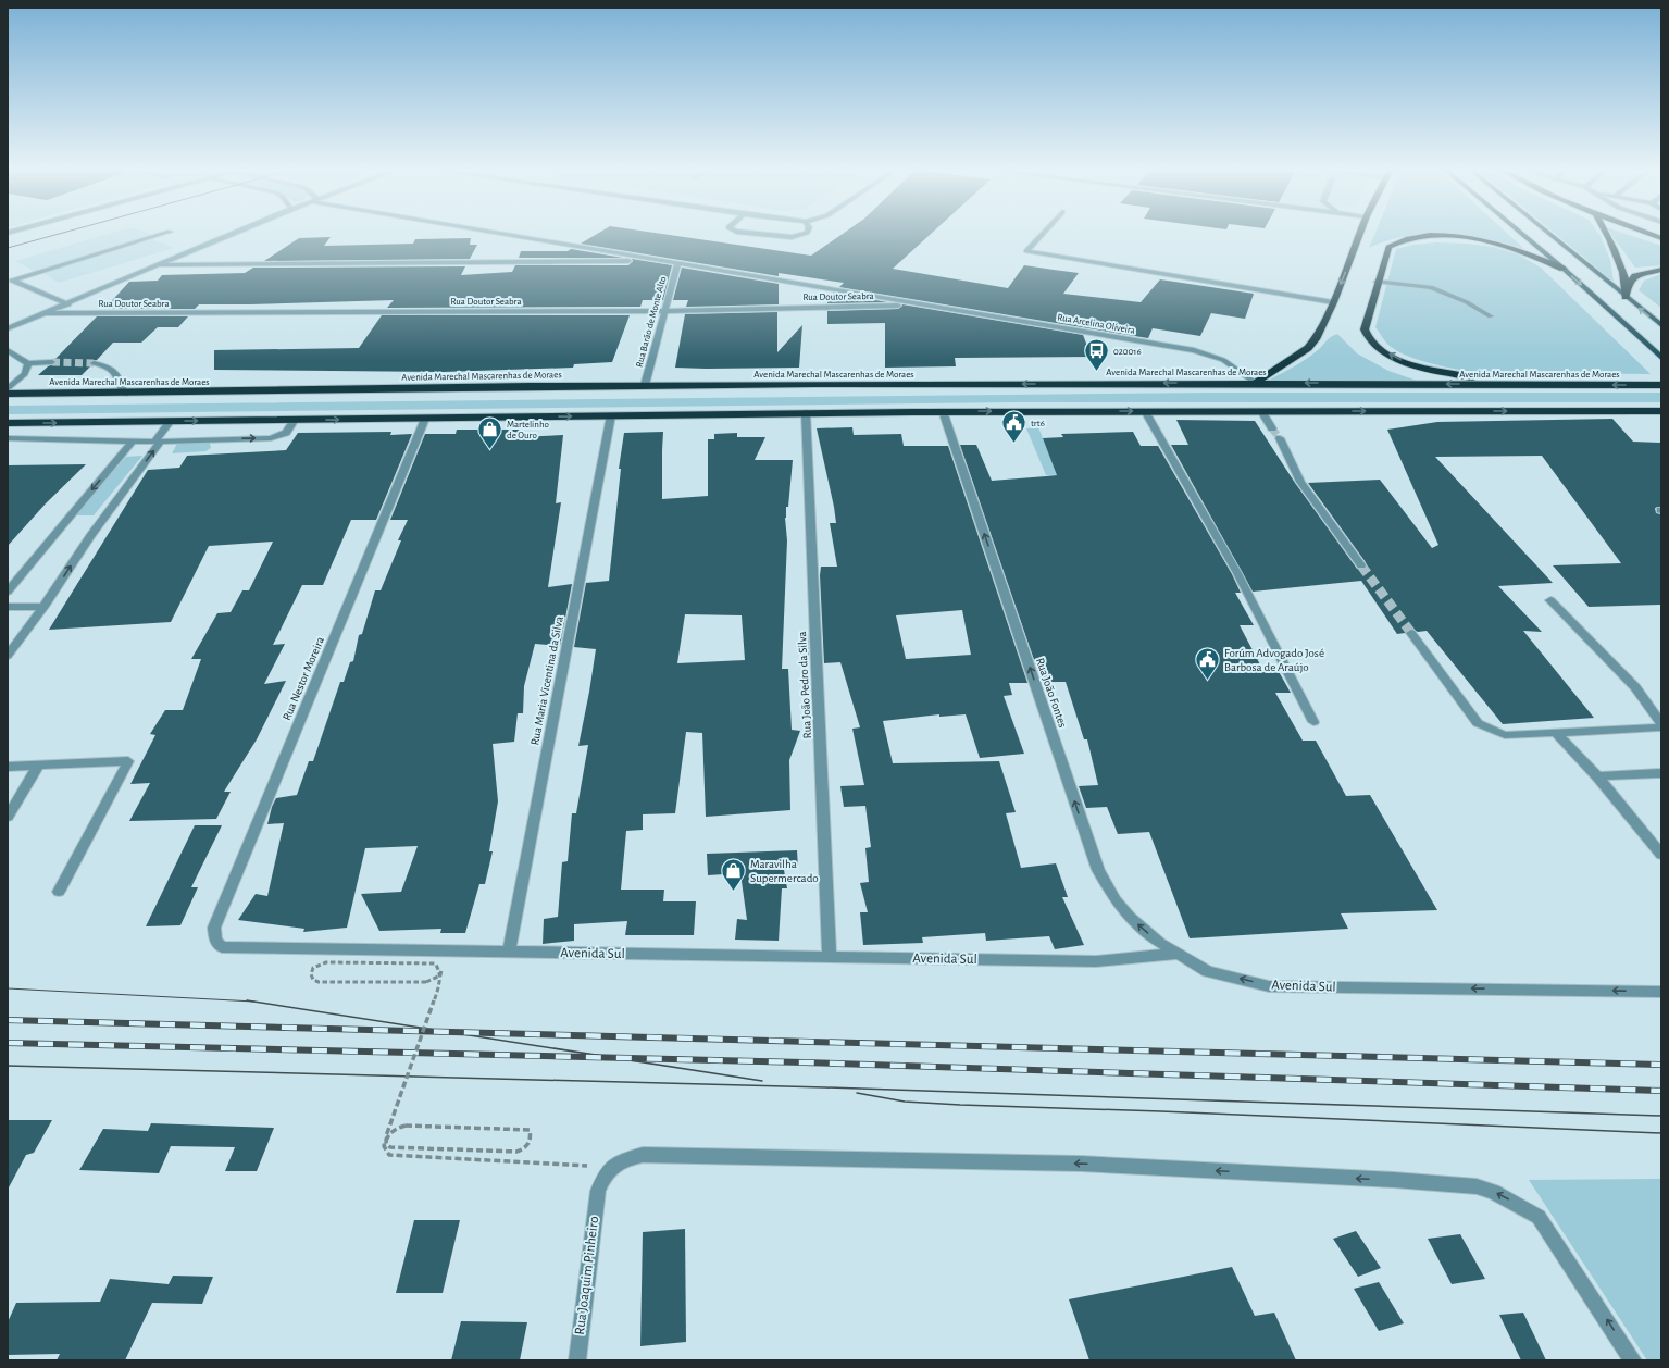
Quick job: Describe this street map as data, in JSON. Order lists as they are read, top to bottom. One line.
{"streets":{"highway":["Avenida Marechal Mascarenhas de Moraes"],"street":["Rua Doutor Seabra","Rua Barão de Monte Alto","Rua Arcelina Oliveira","Rua Nestor Moreira","Rua Maria Vicentina da Silva","Rua João Pedro da Silva","Rua João Fontes","Avenida Sul","Rua Joaquim Pinheiro"]},"crossings":[["Rua Doutor Seabra","Rua Barão de Monte Alto"],["Rua Doutor Seabra","Rua Arcelina Oliveira"],["Rua Barão de Monte Alto","Avenida Marechal Mascarenhas de Moraes"],["Rua Arcelina Oliveira","Avenida Marechal Mascarenhas de Moraes"],["Rua Nestor Moreira","Avenida Sul"],["Rua Maria Vicentina da Silva","Avenida Sul"],["Rua João Pedro da Silva","Avenida Sul"],["Rua João Fontes","Avenida Sul"]],"one_way":["Rua João Fontes"],"places":{"bus stop":["020016"],"public building":["trt6","Forúm Advogado José Barbosa de Araújo"],"shop":["Martelinho de Ouro","Maravilha Supermercado"]}}
